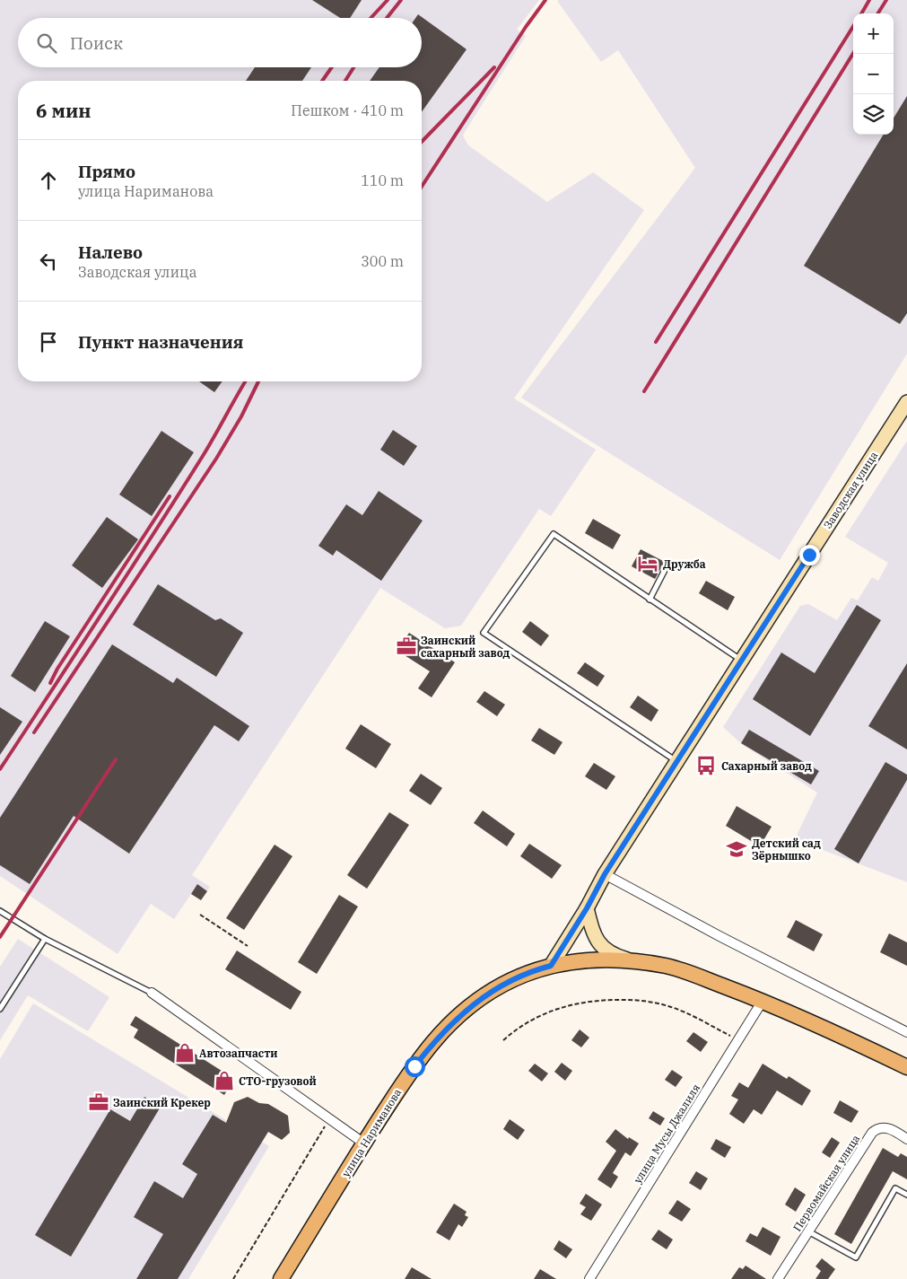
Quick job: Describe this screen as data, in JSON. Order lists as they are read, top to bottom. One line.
{"streets":{"main road":["Заводская улица","улица Нариманова"],"street":["улица Мусы Джалиля","Первомайская улица"]},"crossings":[["Заводская улица","улица Нариманова"],["улица Нариманова","улица Мусы Джалиля"]],"places":{"hotel":["Дружба"],"office":["Заинский сахарный завод","Заинский Крекер"],"bus stop":["Сахарный завод"],"school or university":["Детский сад Зёрнышко"],"shop":["Автозапчасти","СТО-грузовой"]},"page":{"map_buttons":["+","−"],"search":"Поиск","heading":["6 мин","Пешком · 410 m"],"list":[["Прямо","улица Нариманова","110 m"],["Налево","Заводская улица","300 m"],"Пункт назначения"]}}
